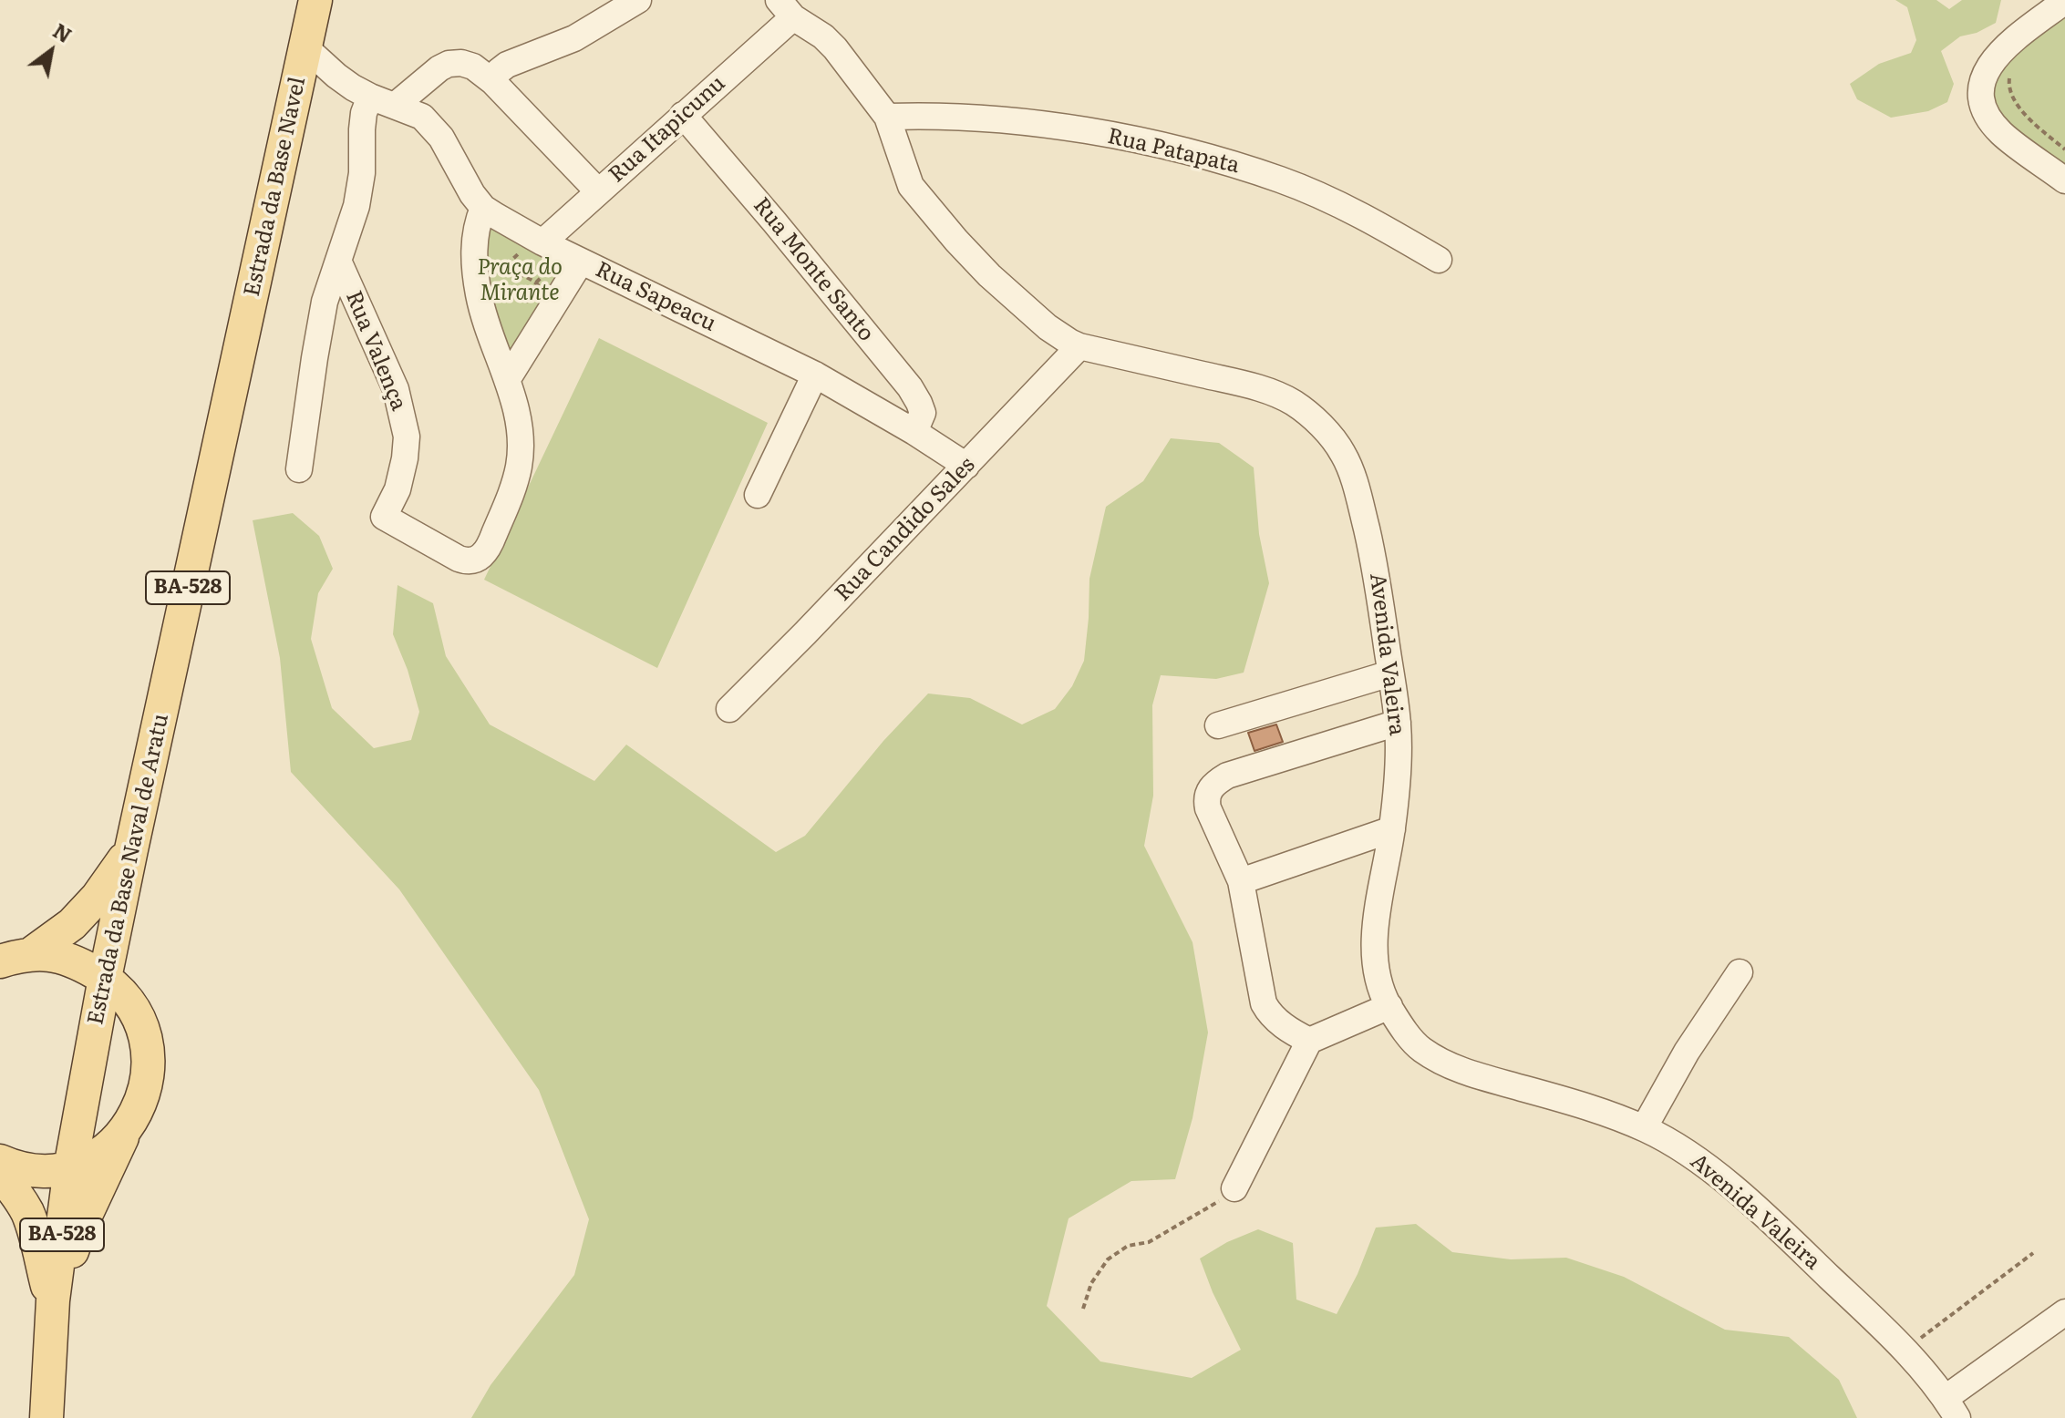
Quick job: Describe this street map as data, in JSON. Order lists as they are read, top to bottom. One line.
{"streets":{"main road":["Estrada da Base Navel","BA-528","Estrada da Base Naval de Aratu"],"street":["Rua Itapicunu","Rua Patapata","Rua Monte Santo","Rua Sapeacu","Rua Valença","Rua Candido Sales","Avenida Valeira"]},"crossings":[["Rua Itapicunu","Rua Monte Santo"],["Rua Itapicunu","Rua Sapeacu"],["Rua Itapicunu","Avenida Valeira"],["Rua Patapata","Avenida Valeira"],["Estrada da Base Navel","Rua Sapeacu"],["Estrada da Base Navel","BA-528"],["Estrada da Base Navel","Estrada da Base Naval de Aratu"],["Rua Monte Santo","Rua Sapeacu"],["Rua Sapeacu","Rua Valença"],["Rua Sapeacu","Rua Candido Sales"],["Rua Sapeacu","BA-528"],["Rua Candido Sales","Avenida Valeira"]],"parks":["Praça do Mirante"],"north":"top right"}
